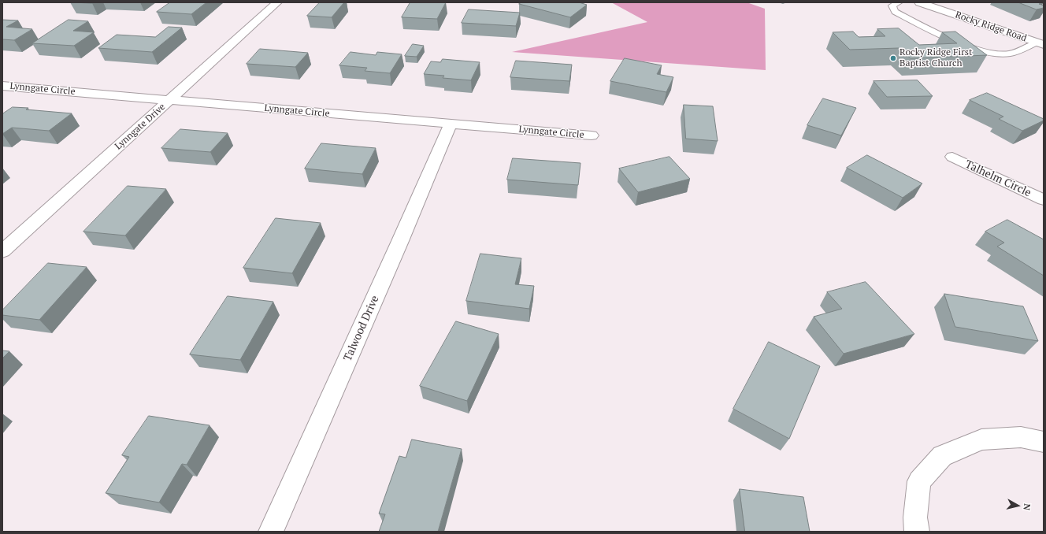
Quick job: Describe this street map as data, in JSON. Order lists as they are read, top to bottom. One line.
{"streets":{"street":["Rocky Ridge Road","Lynngate Circle","Lynngate Drive","Talhelm Circle","Talwood Drive"]},"crossings":[["Lynngate Circle","Lynngate Drive"],["Lynngate Circle","Talwood Drive"]],"places":["Rocky Ridge First Baptist Church"],"north":"right"}
